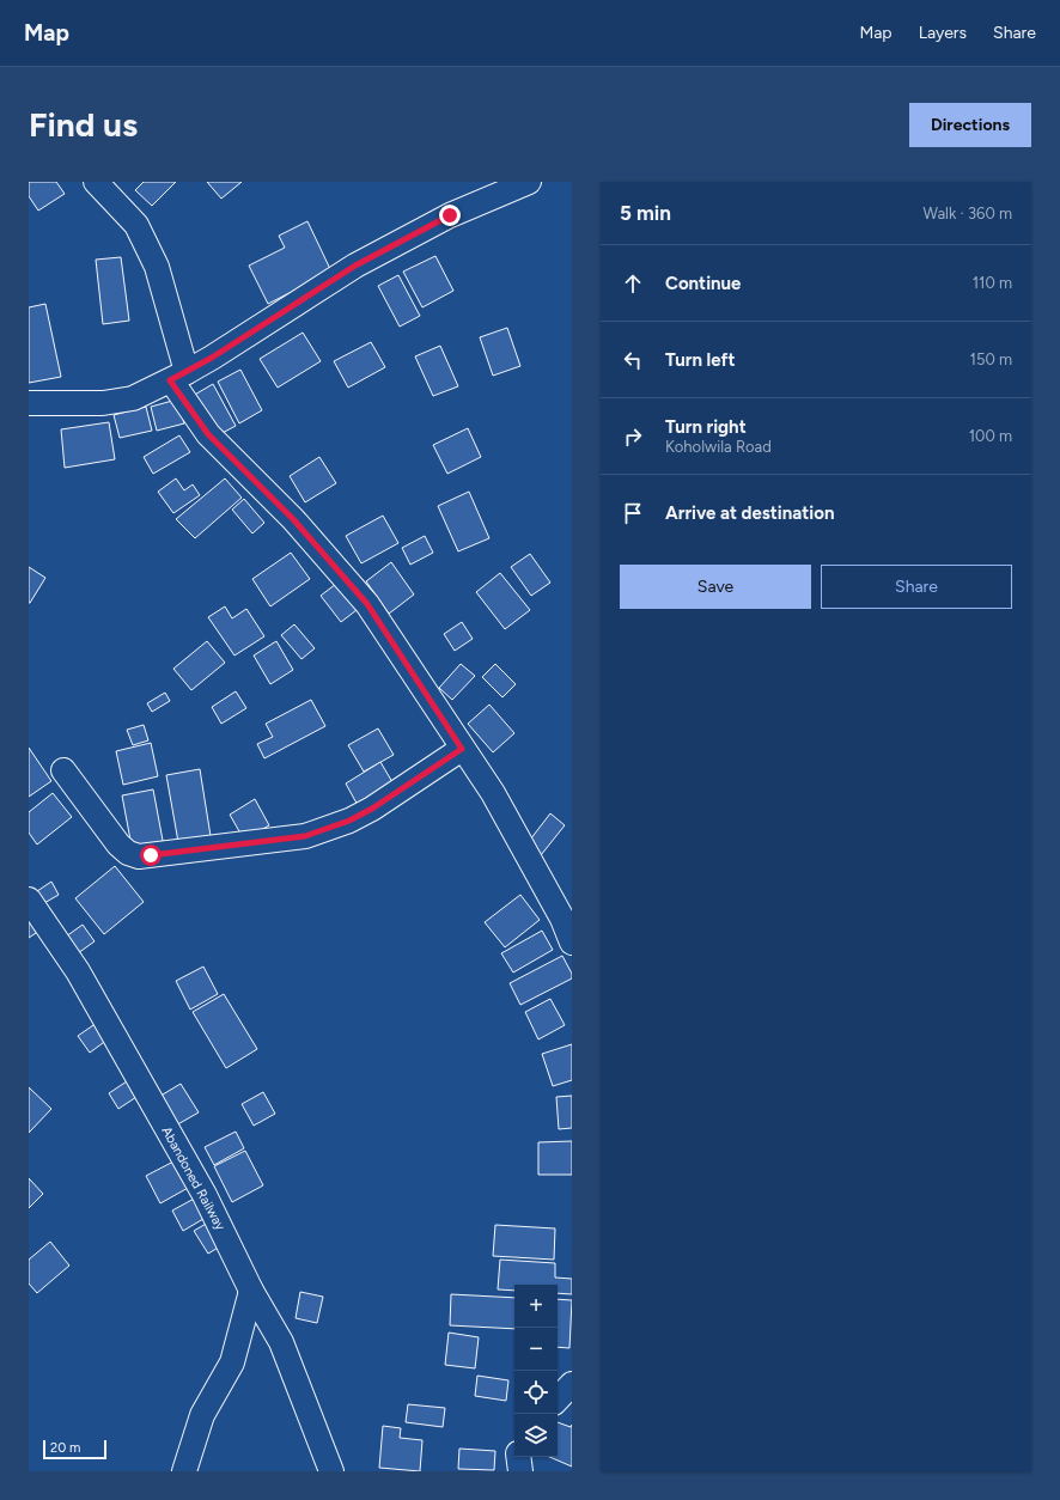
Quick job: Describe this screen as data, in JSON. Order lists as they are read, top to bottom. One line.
{"streets":{"street":["Abandoned Railway"]},"scale_bar":"20 m","page":{"header":"Map","nav":["Map","Layers","Share"],"buttons":["Directions",["Save","Share"]],"title":"Find us","heading":["5 min","Walk · 360 m"],"list":[["Continue","110 m"],["Turn left","150 m"],["Turn right","Koholwila Road","100 m"],"Arrive at destination"],"map_buttons":["+","−"],"scale":"20 m"}}
